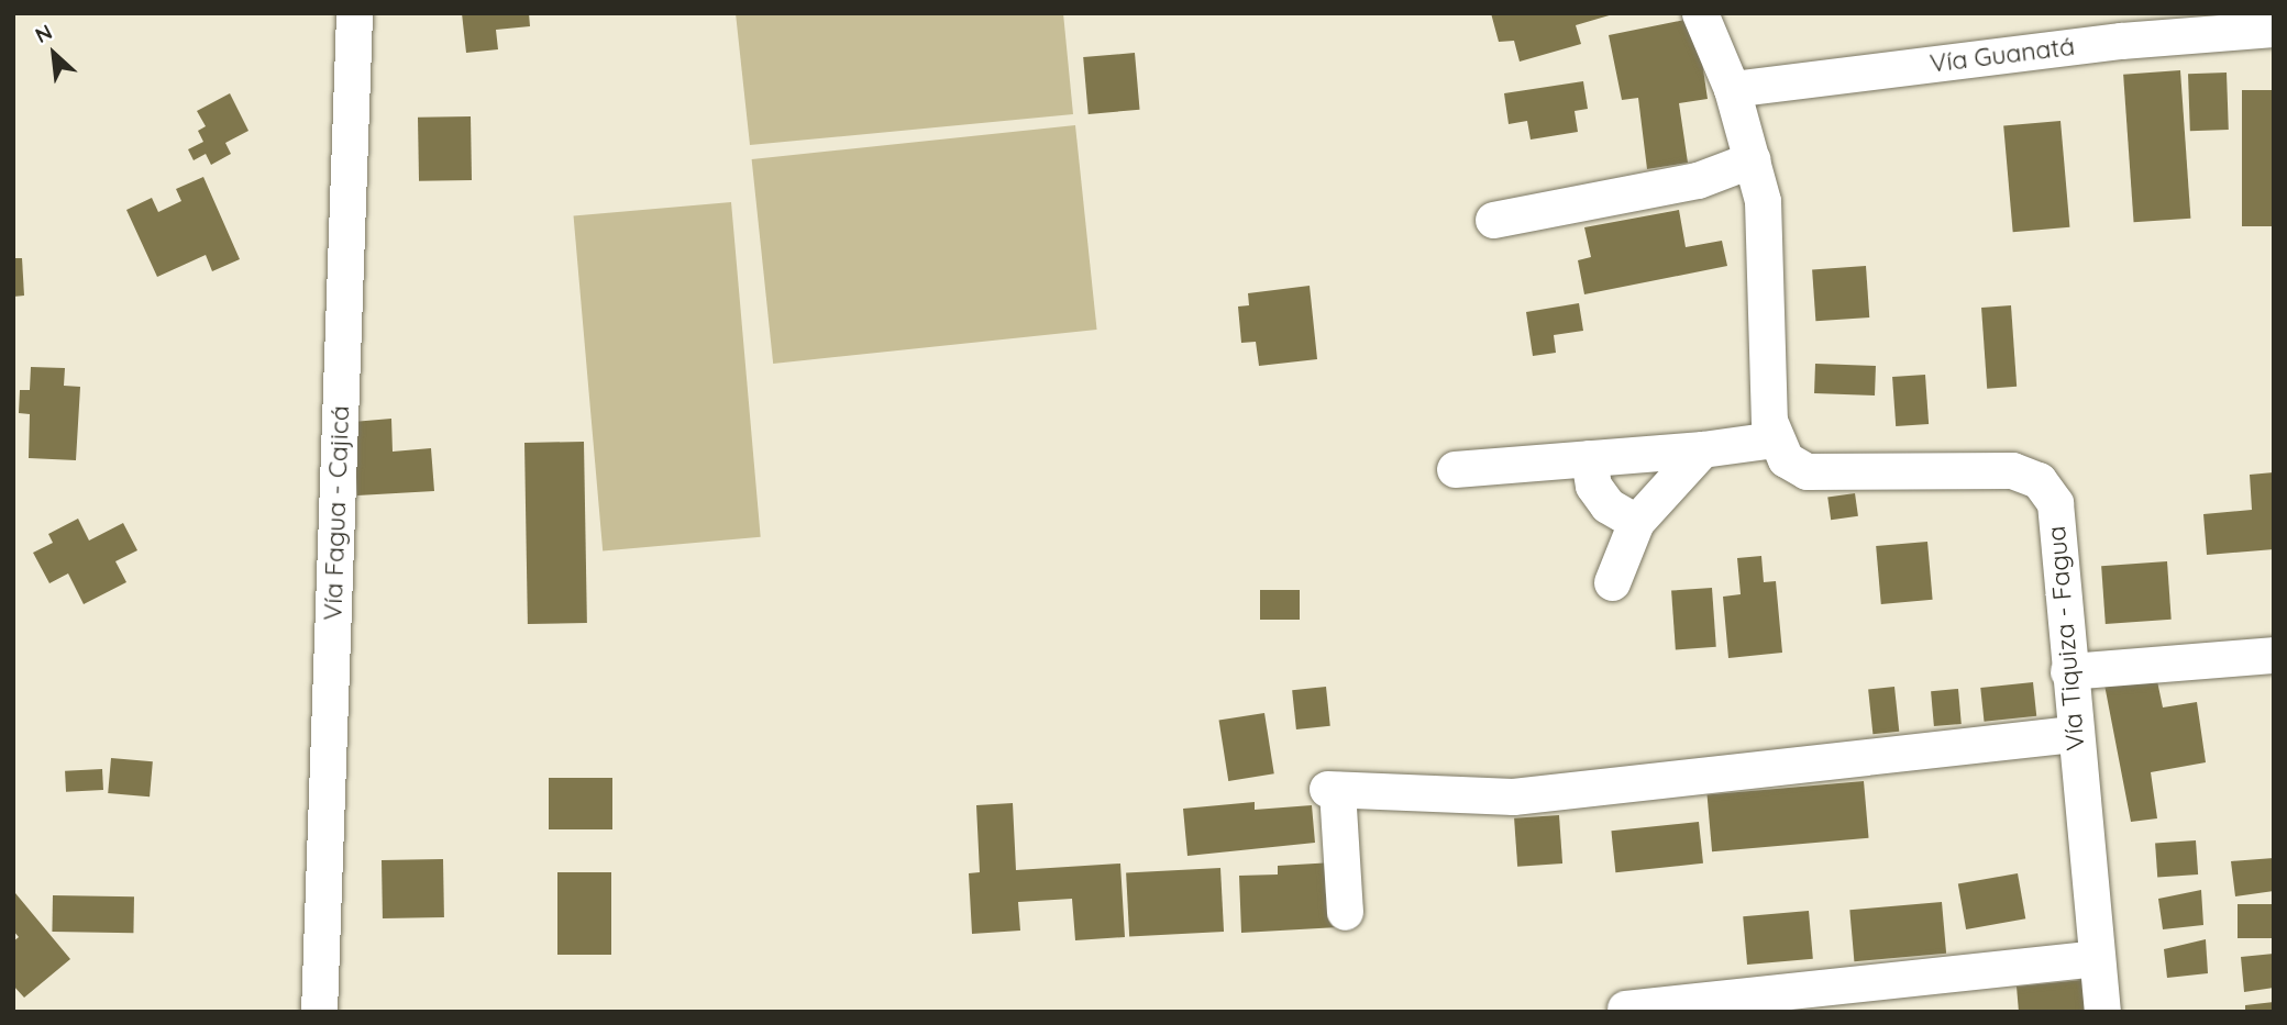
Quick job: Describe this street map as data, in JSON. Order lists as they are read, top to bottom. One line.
{"streets":{"street":["Vía Guanatá","Vía Fagua - Cajicá","Vía Tiquiza - Fagua"]},"north":"top left"}
